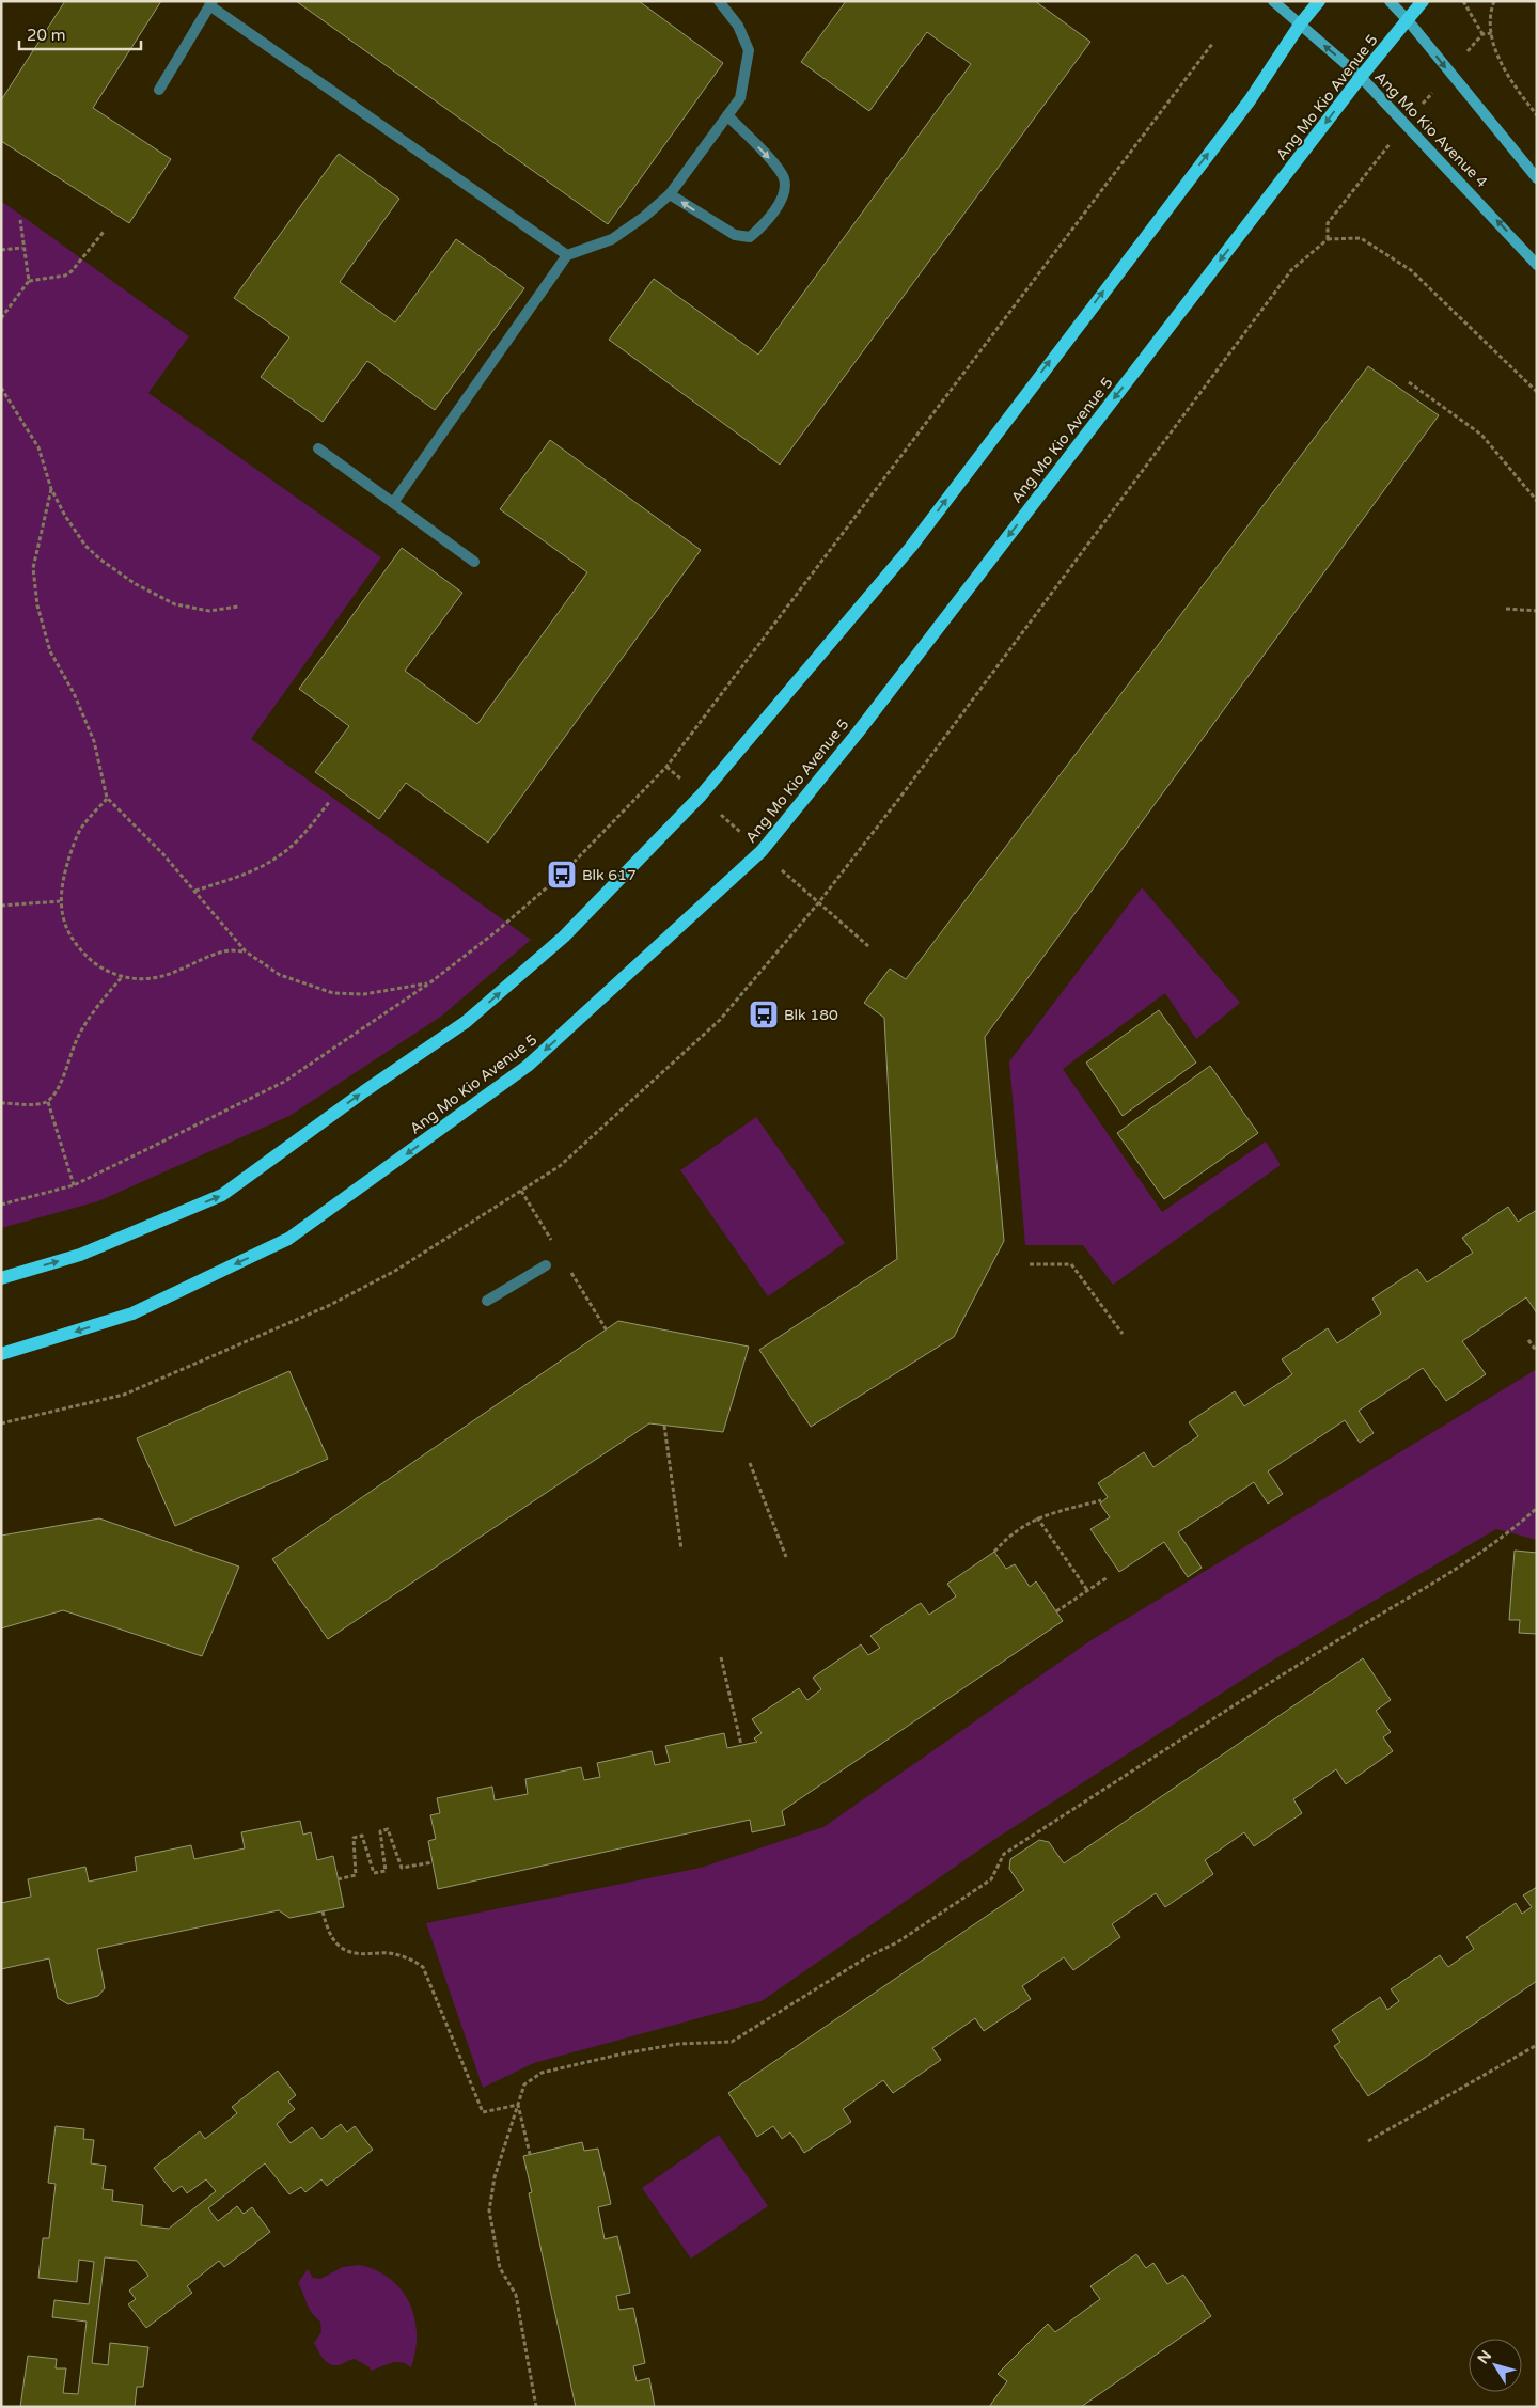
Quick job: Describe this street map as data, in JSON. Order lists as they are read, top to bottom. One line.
{"streets":{"main road":["Ang Mo Kio Avenue 5","Ang Mo Kio Avenue 4"]},"crossings":[["Ang Mo Kio Avenue 5","Ang Mo Kio Avenue 4"]],"places":{"bus stop":["Blk 617","Blk 180"]},"scale_bar":"20 m","north":"top left"}
